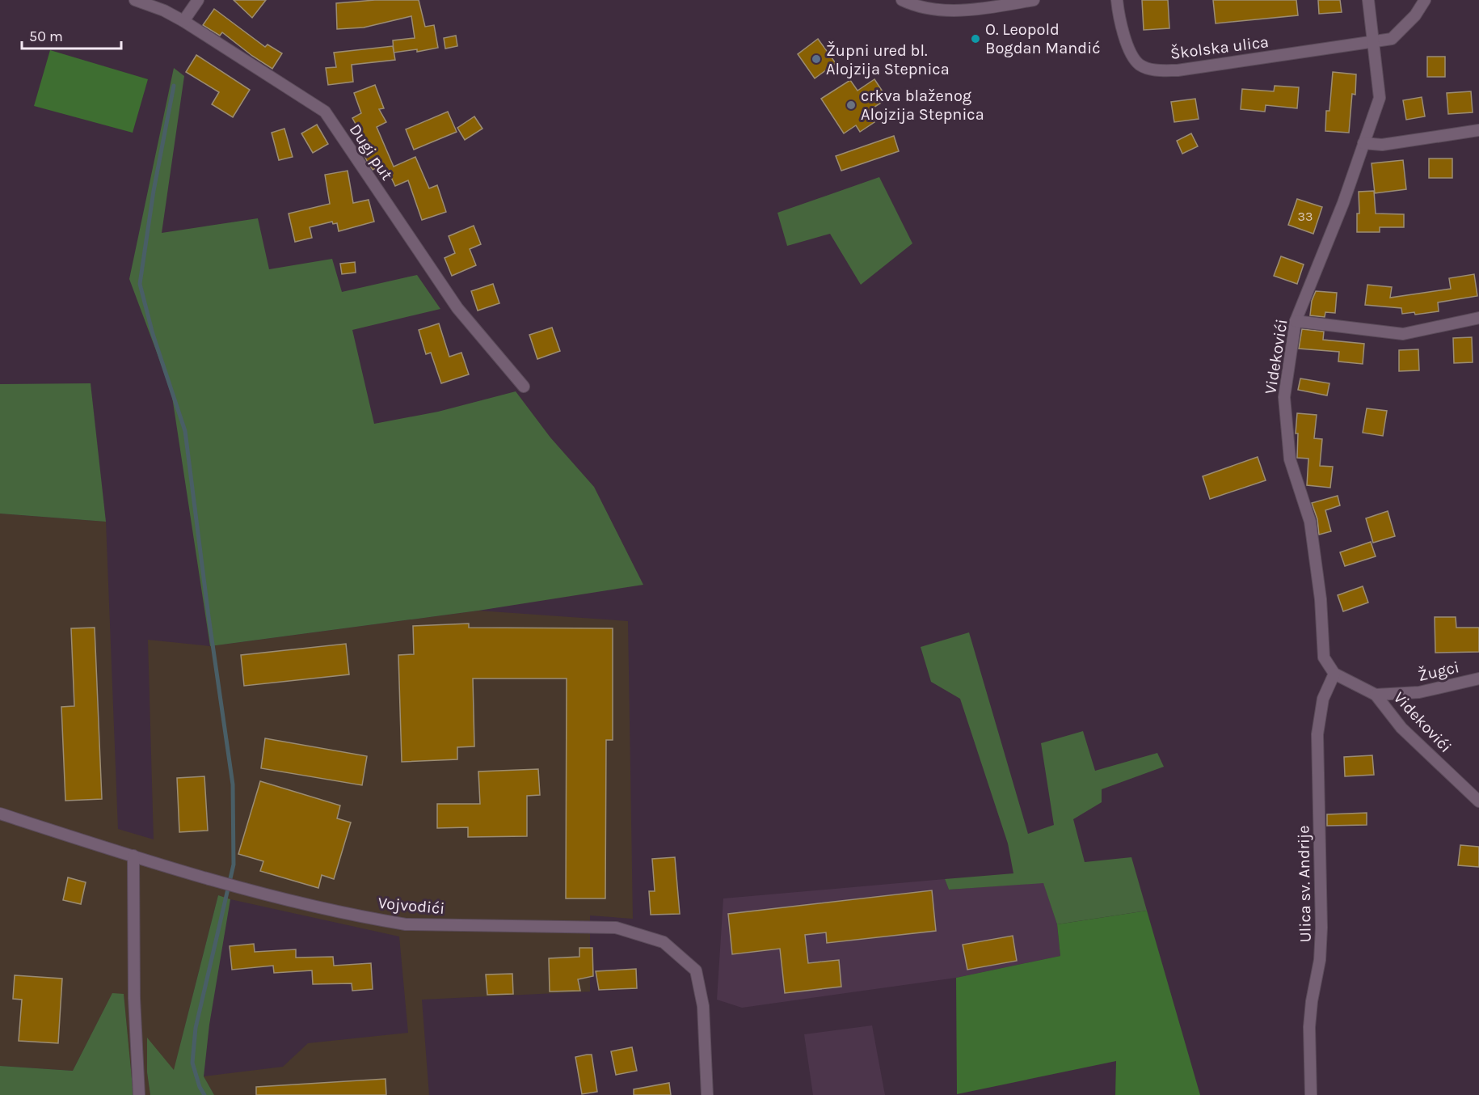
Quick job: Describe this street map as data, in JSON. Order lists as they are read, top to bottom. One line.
{"streets":{"street":["Školska ulica","Dugi put","Videkovići","Žugci","Ulica sv. Andrije","Vojvodići"]},"crossings":[["Školska ulica","Videkovići"],["Videkovići","Žugci"],["Videkovići","Ulica sv. Andrije"]],"places":["O. Leopold Bogdan Mandić","Župni ured bl. Alojzija Stepnica","crkva blaženog Alojzija Stepnica"],"house_numbers":["33"],"scale_bar":"50 m"}
